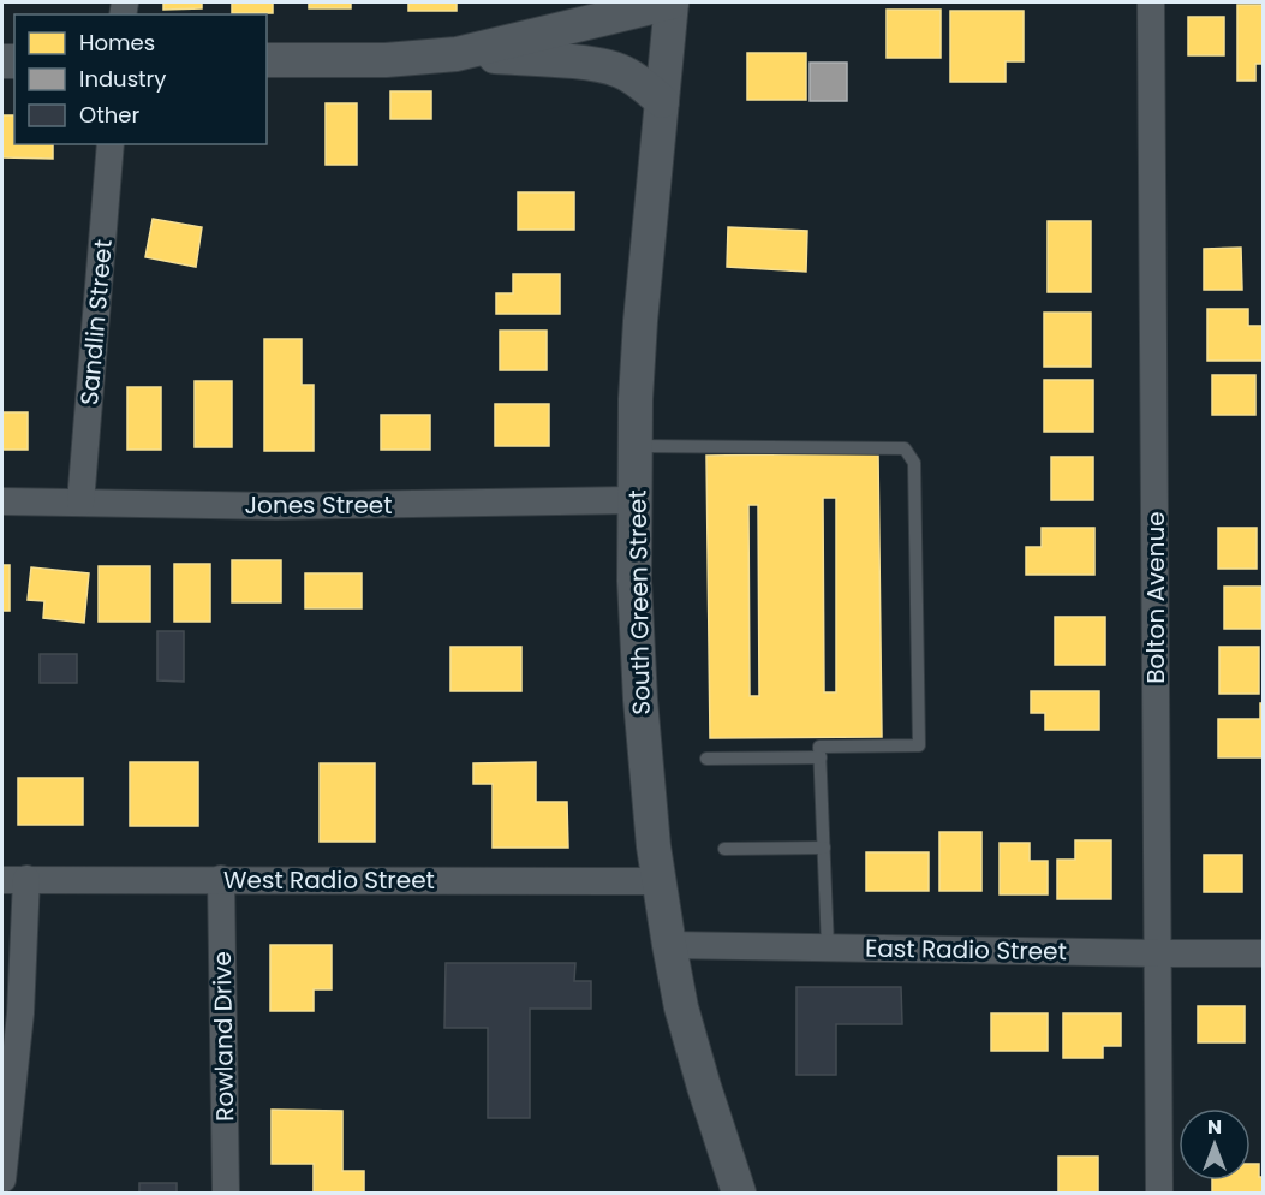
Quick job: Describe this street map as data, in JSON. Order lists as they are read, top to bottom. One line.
{"streets":{"street":["Sandlin Street","Jones Street","Bolton Avenue","South Green Street","West Radio Street","East Radio Street","Rowland Drive"]},"crossings":[["Sandlin Street","Jones Street"],["Jones Street","South Green Street"],["Bolton Avenue","East Radio Street"],["South Green Street","West Radio Street"],["South Green Street","East Radio Street"],["West Radio Street","Rowland Drive"]],"legend":["Homes","Industry","Other"],"north":"top"}
